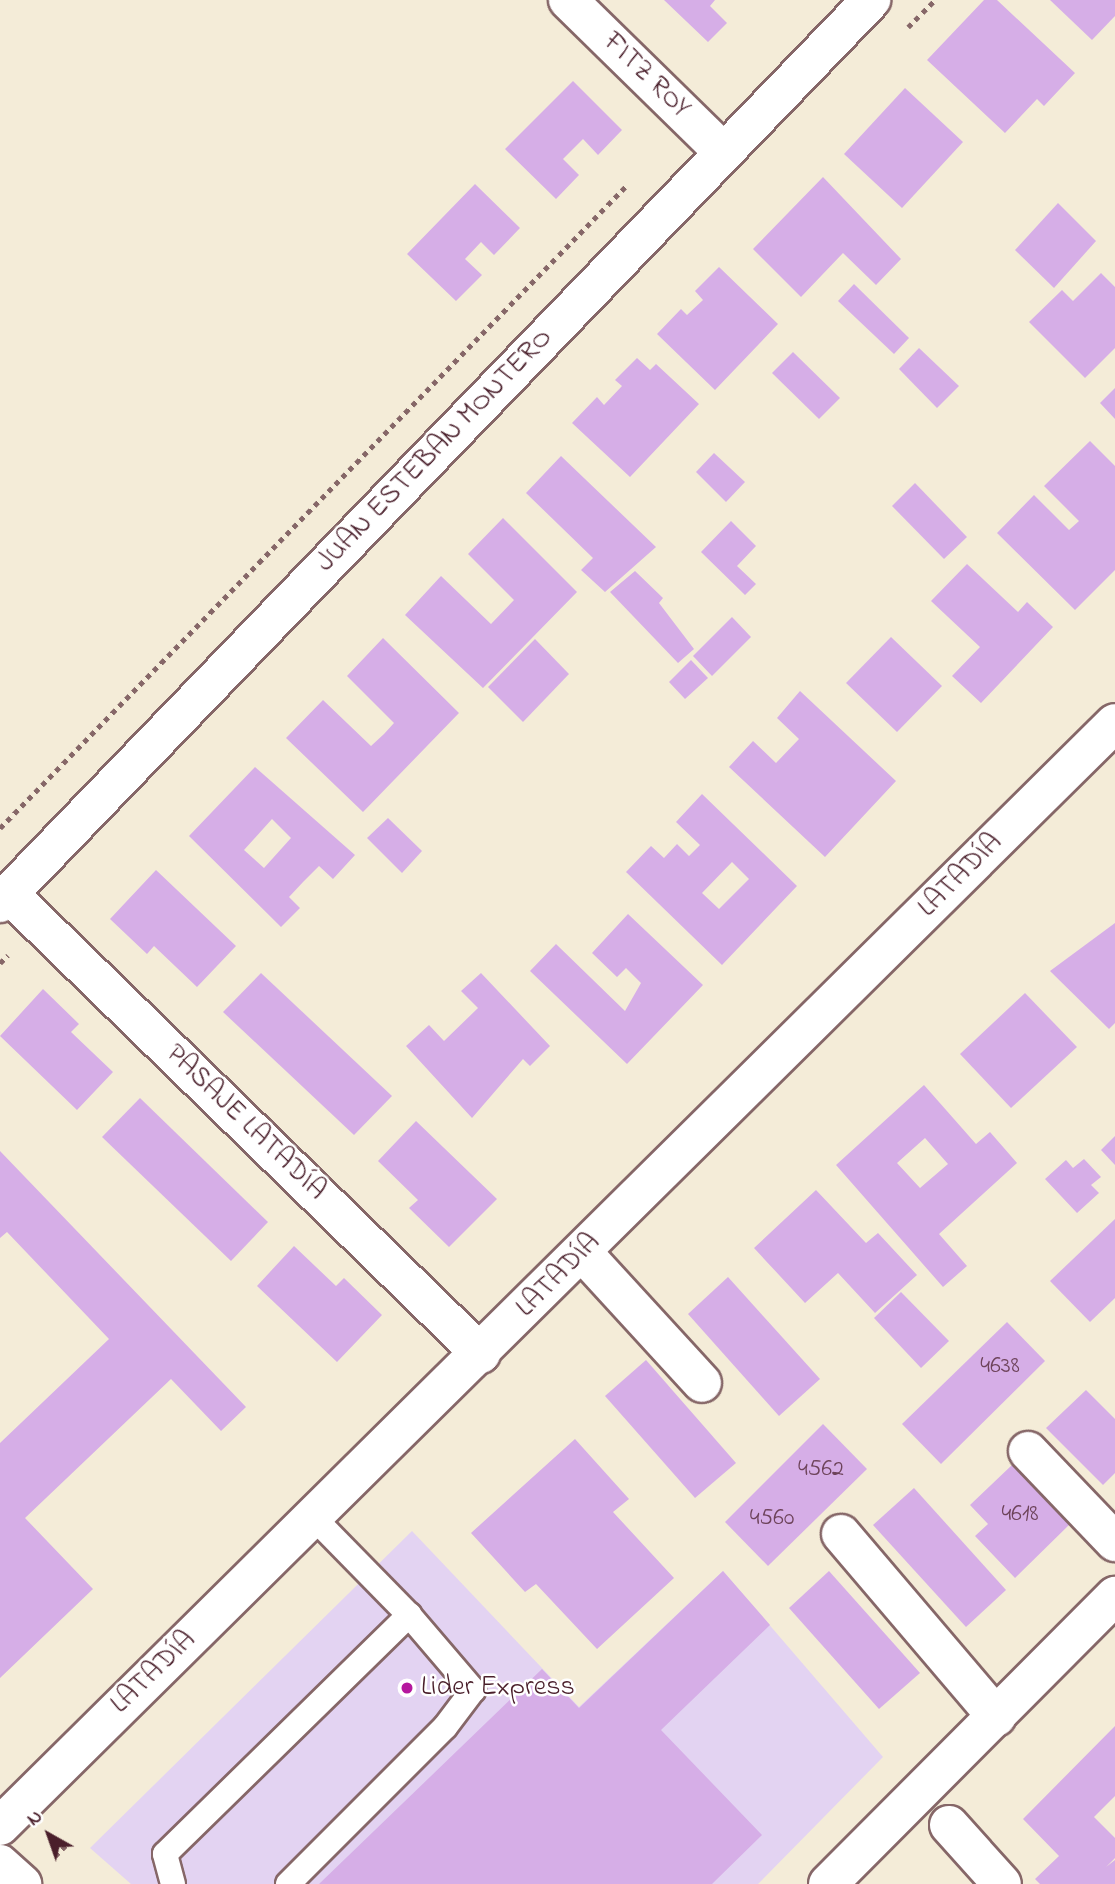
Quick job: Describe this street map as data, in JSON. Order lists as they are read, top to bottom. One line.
{"streets":{"street":["FITZ ROY","JUAN ESTEBAN MONTERO","LATADÍA","PASAJE LATADÍA"]},"crossings":[["FITZ ROY","JUAN ESTEBAN MONTERO"],["JUAN ESTEBAN MONTERO","PASAJE LATADÍA"],["LATADÍA","PASAJE LATADÍA"]],"places":["Lider Express"],"house_numbers":["4638","4562","4618","4560"],"north":"top left"}
